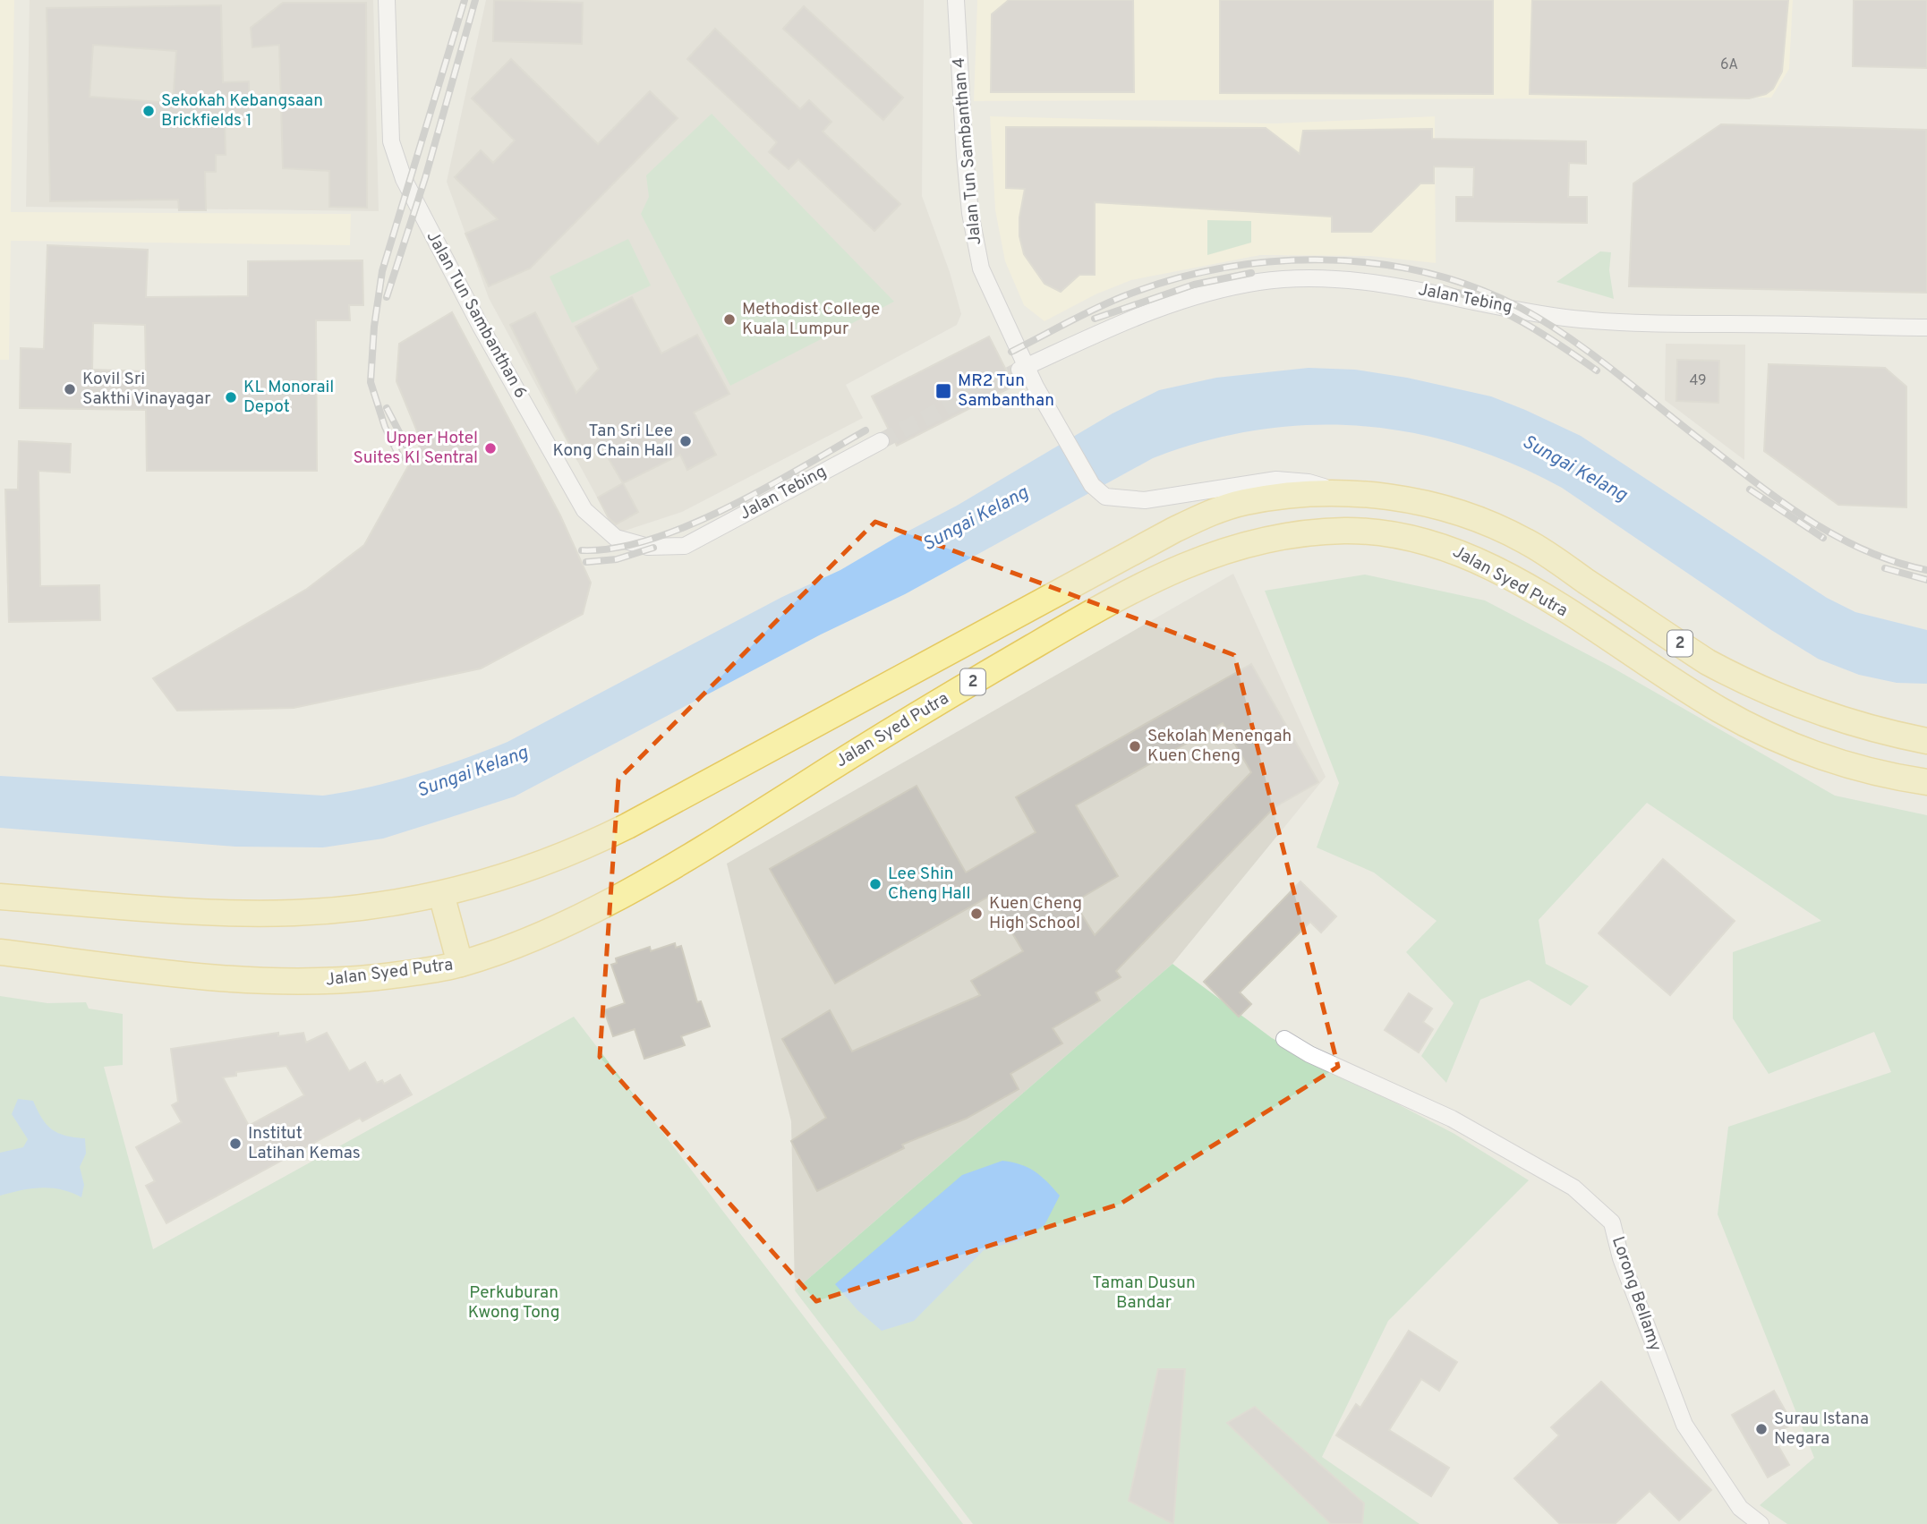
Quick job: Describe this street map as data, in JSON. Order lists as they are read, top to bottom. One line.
{"streets":{"main road":["Jalan Syed Putra","2"],"street":["Jalan Tun Sambanthan 4","Jalan Tebing","Jalan Tun Sambanthan 6","Lorong Bellamy"]},"crossings":[["Jalan Tun Sambanthan 4","Jalan Tebing"],["Jalan Tun Sambanthan 4","2"],["Jalan Tebing","Jalan Tun Sambanthan 6"]],"water":["Sungai Kelang"],"parks":["Taman Dusun Bandar","Perkuburan Kwong Tong"],"places":{"other":["Sekokah Kebangsaan Brickfields 1","Methodist College Kuala Lumpur","Kovil Sri Sakthi Vinayagar","KL Monorail Depot","Tan Sri Lee Kong Chain Hall","Upper Hotel Suites Kl Sentral","Sekolah Menengah Kuen Cheng","Lee Shin Cheng Hall","Kuen Cheng High School","Institut Latihan Kemas","Surau Istana Negara"],"transit":["MR2 Tun Sambanthan"]},"house_numbers":["6A","49"]}
